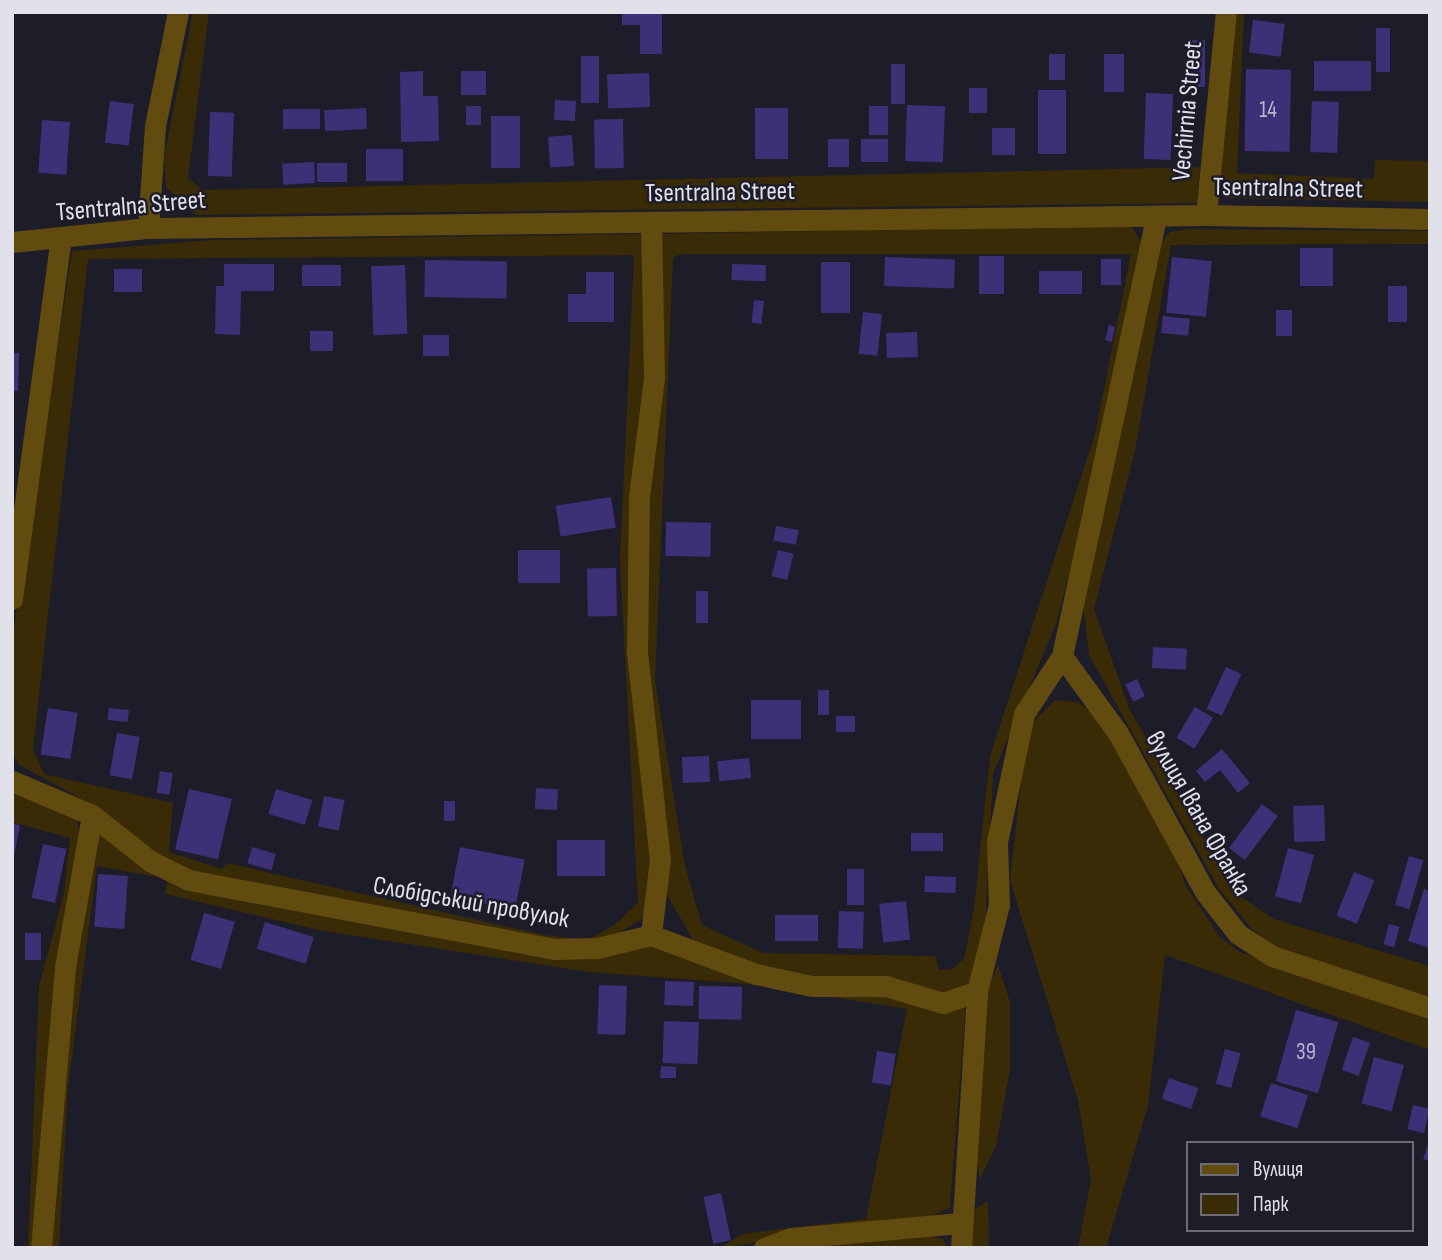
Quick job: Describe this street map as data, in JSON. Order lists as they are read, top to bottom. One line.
{"streets":{"street":["Vechirnia Street","Tsentralna Street","вулиця Івана Франка","Слобідський провулок"]},"crossings":[["Vechirnia Street","Tsentralna Street"]],"house_numbers":["14","39"],"legend":["Вулиця","Парк"]}
